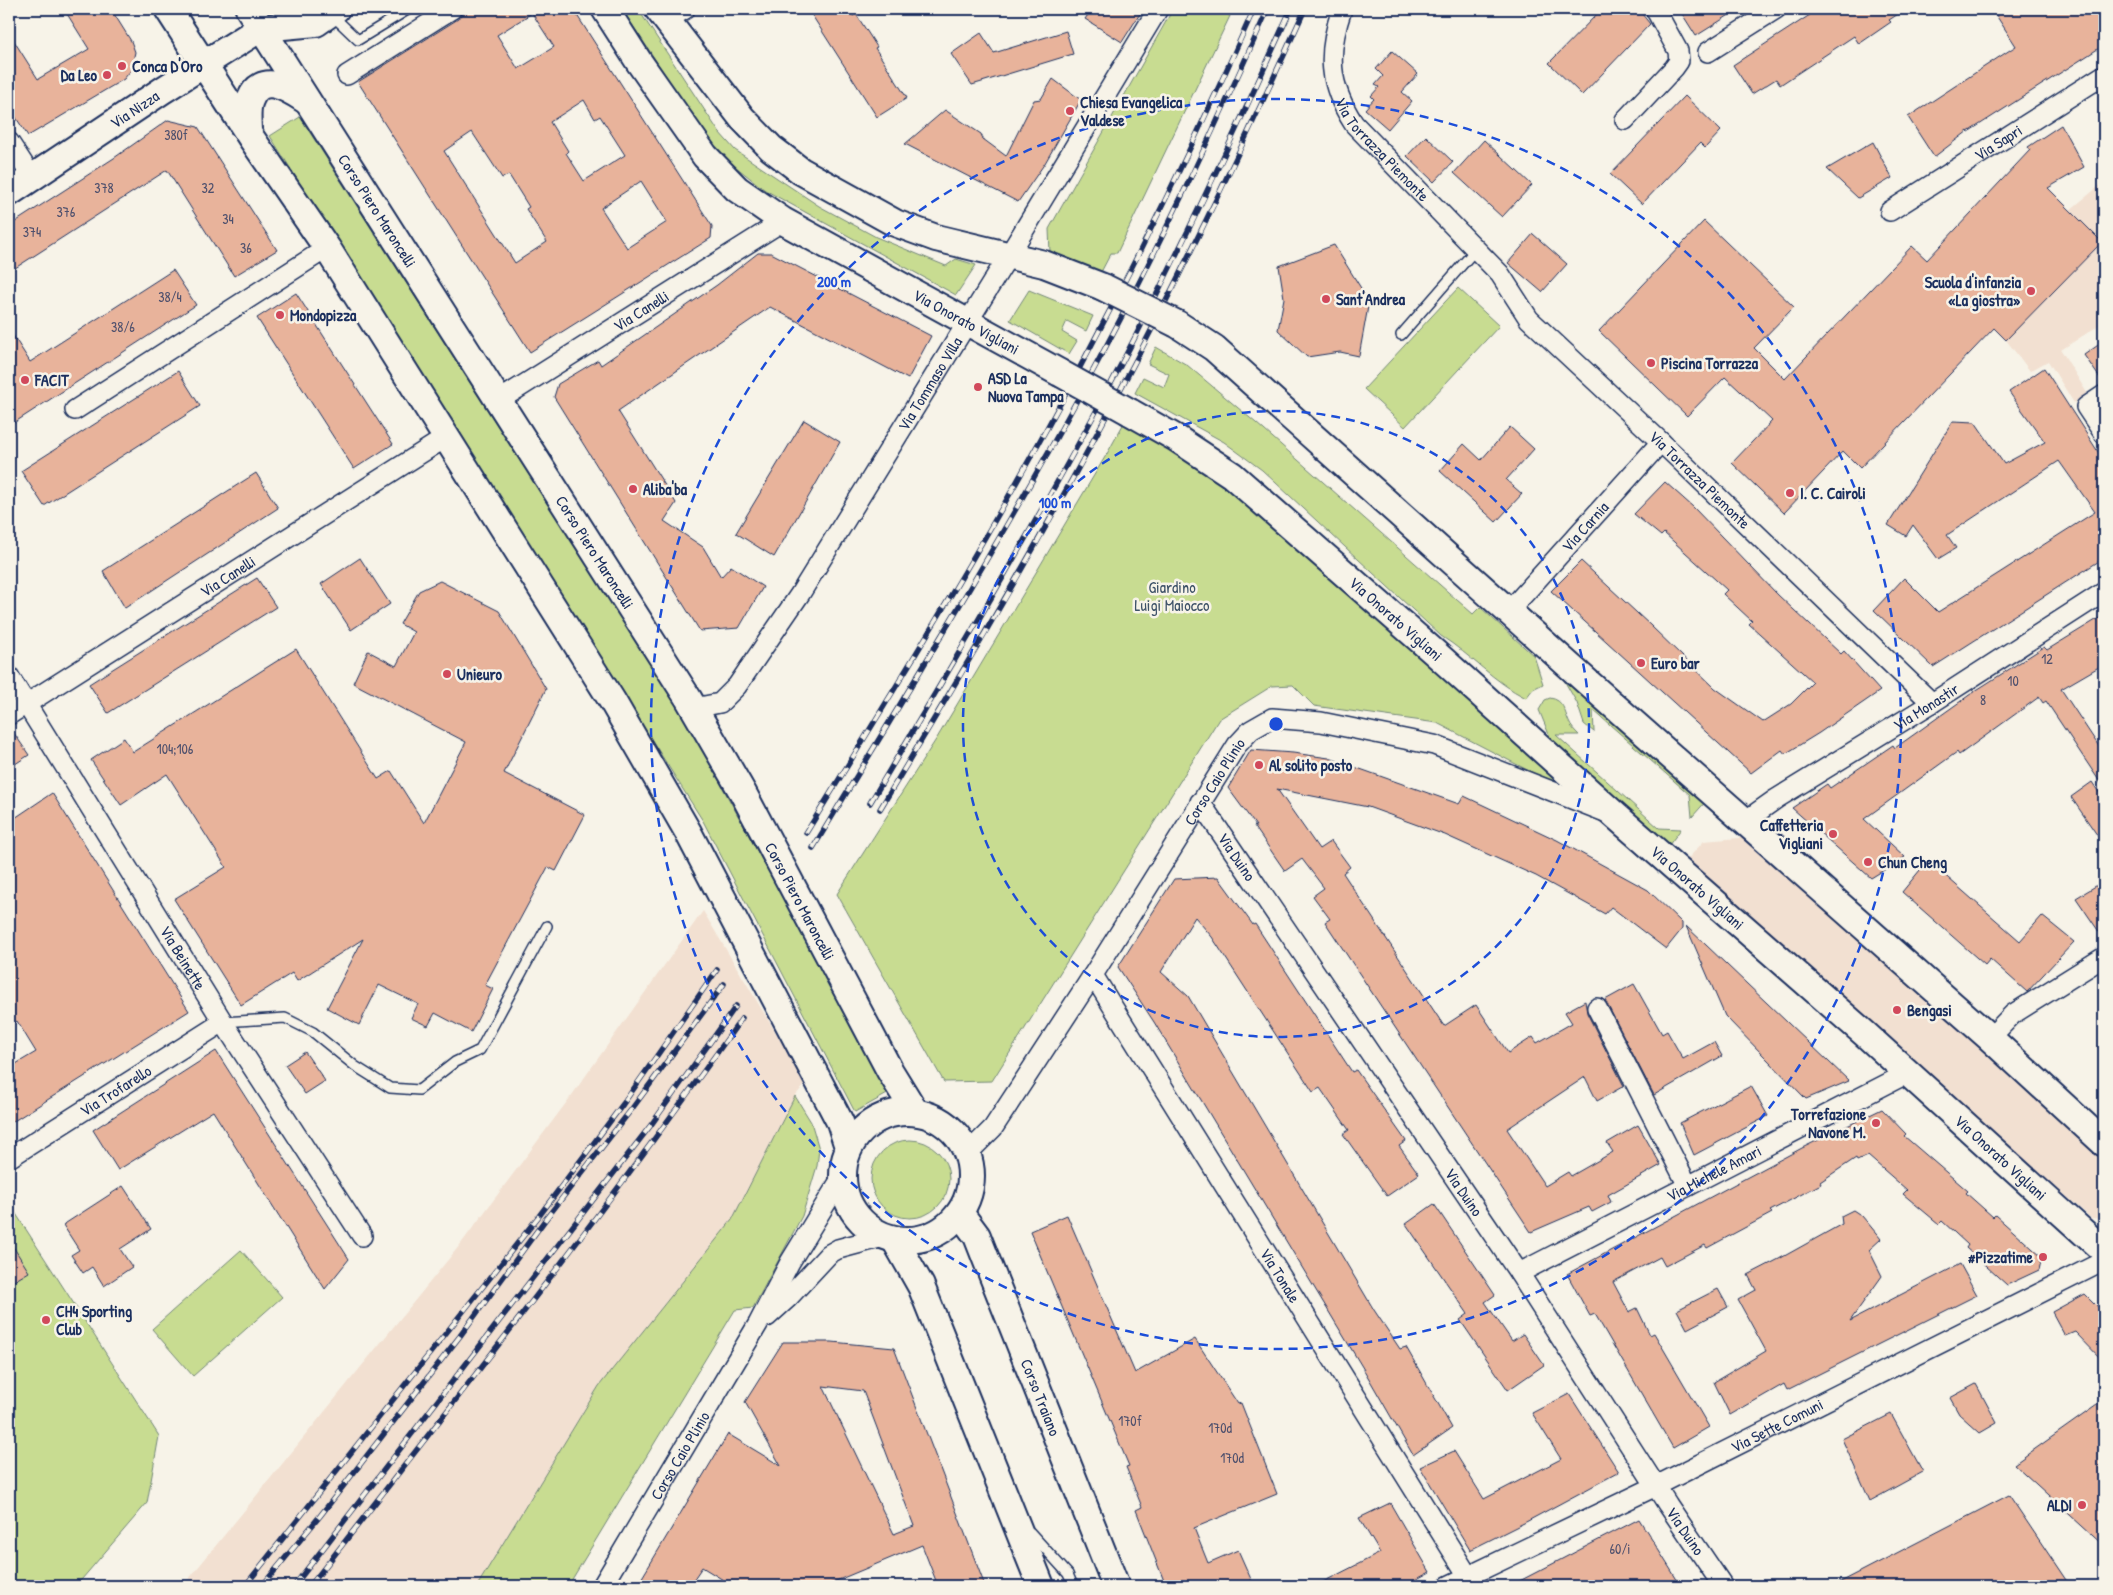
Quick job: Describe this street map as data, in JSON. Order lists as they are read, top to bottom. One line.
{"streets":{"main road":["Via Nizza","Corso Piero Maroncelli","Via Onorato Vigliani","Corso Traiano"],"street":["Via Sapri","Via Torrazza Piemonte","Via Canelli","Via Tommaso Villa","Via Carnia","Via Monastir","Corso Caio Plinio","Via Duino","Via Beinette","Via Trofarello","Via Michele Amari","Via Tonale","Via Sette Comuni"]},"crossings":[["Via Nizza","Corso Piero Maroncelli"],["Via Torrazza Piemonte","Via Carnia"],["Via Torrazza Piemonte","Via Monastir"],["Corso Piero Maroncelli","Via Canelli"],["Corso Piero Maroncelli","Via Tommaso Villa"],["Corso Piero Maroncelli","Corso Caio Plinio"],["Corso Piero Maroncelli","Corso Traiano"],["Via Canelli","Via Onorato Vigliani"],["Via Canelli","Via Beinette"],["Via Onorato Vigliani","Via Tommaso Villa"],["Via Onorato Vigliani","Corso Caio Plinio"],["Via Onorato Vigliani","Via Michele Amari"],["Corso Caio Plinio","Via Duino"],["Corso Caio Plinio","Via Tonale"],["Corso Caio Plinio","Corso Traiano"],["Via Duino","Via Michele Amari"],["Via Duino","Via Sette Comuni"],["Via Beinette","Via Trofarello"],["Via Tonale","Via Sette Comuni"]],"parks":["Giardino Luigi Maiocco"],"places":["Conca D'Oro","Da Leo","Chiesa Evangelica Valdese","Scuola d'infanzia «La giostra»","Sant'Andrea","Mondopizza","Piscina Torrazza","FACIT","ASD La Nuova Tampa","Aliba'ba","I. C. Cairoli","Euro bar","Unieuro","Al solito posto","Caffetteria Vigliani","Chun Cheng","Bengasi","Torrefazione Navone M.","#Pizzatime","CH4 Sporting Club","ALDI"],"house_numbers":["380f","378","32","376","34","374","36","38/4","38/6","12","10","8","104;106","170f","170d","170d","60/i"],"rings":["200 m","100 m"]}
